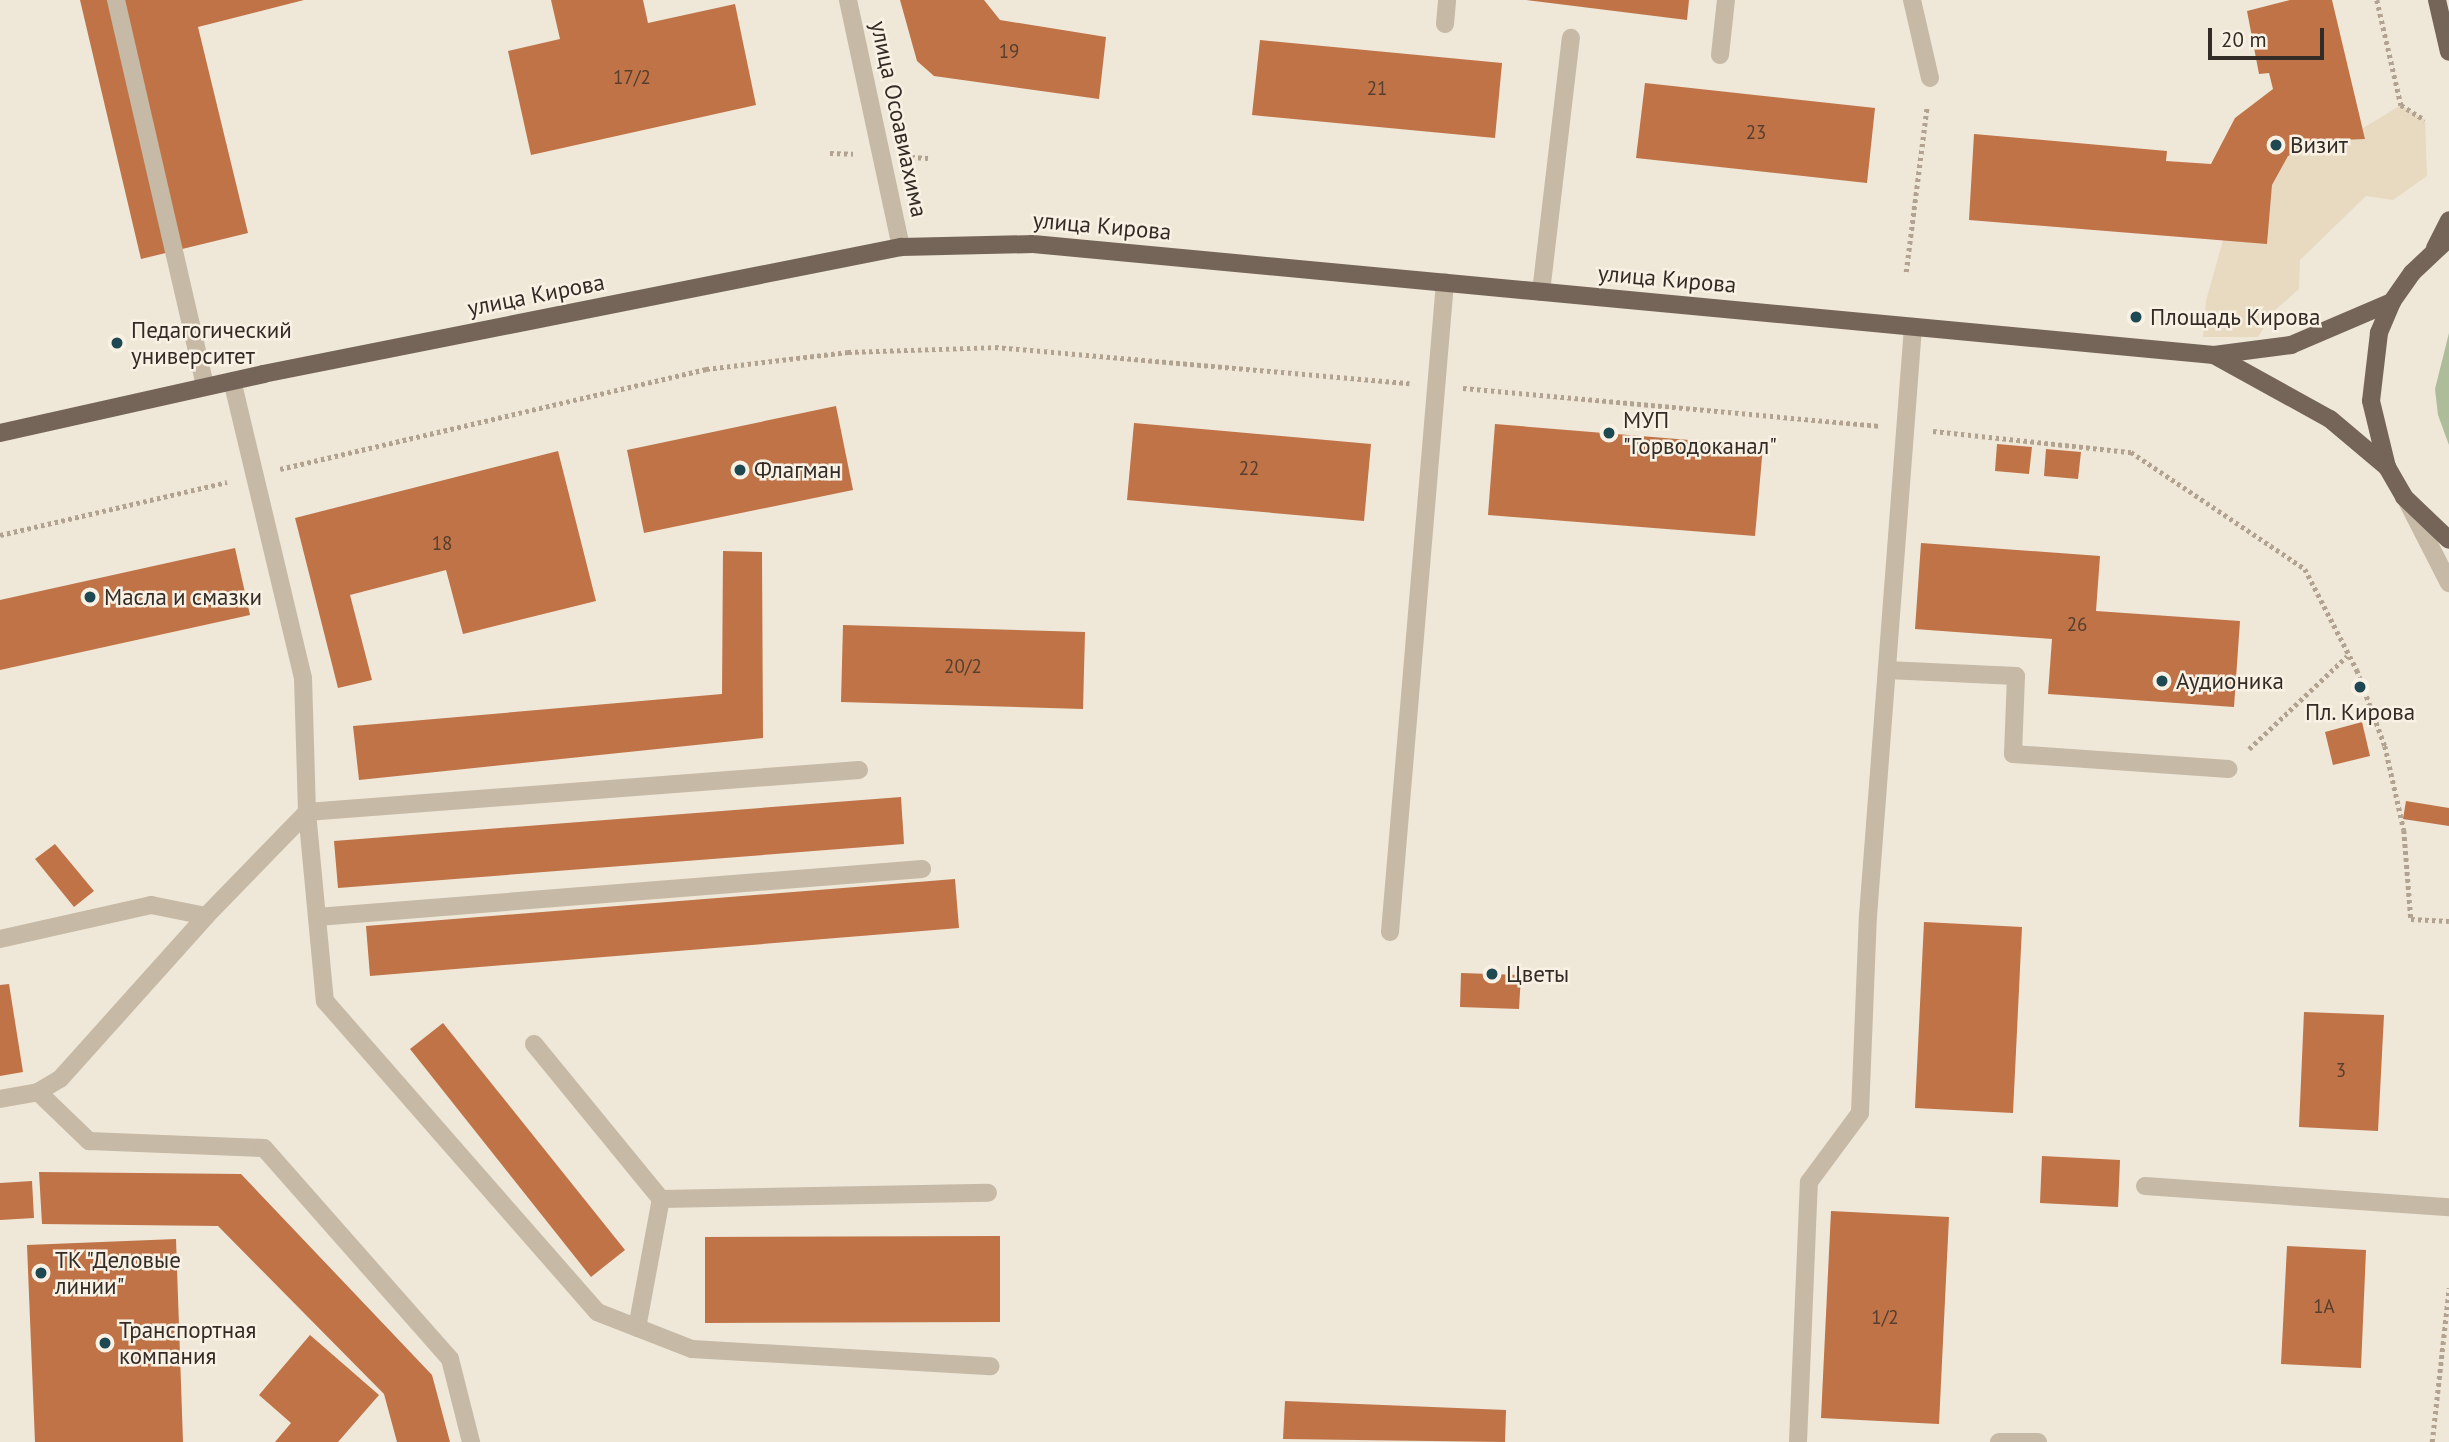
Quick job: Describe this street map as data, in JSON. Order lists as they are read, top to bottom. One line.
{"streets":{"main road":["улица Кирова"],"street":["улица Осоавиахима"]},"crossings":[["улица Осоавиахима","улица Кирова"]],"places":["Визит","Площадь Кирова","Педагогический университет","МУП \"Горводоканал\"","Флагман","Масла и смазки","Аудионика","Пл. Кирова","Цветы","ТК \"Деловые линии\"","Транспортная компания"],"house_numbers":["19","17/2","21","23","22","18","26","20/2","3","1А","1/2"],"scale_bar":"20 m"}
